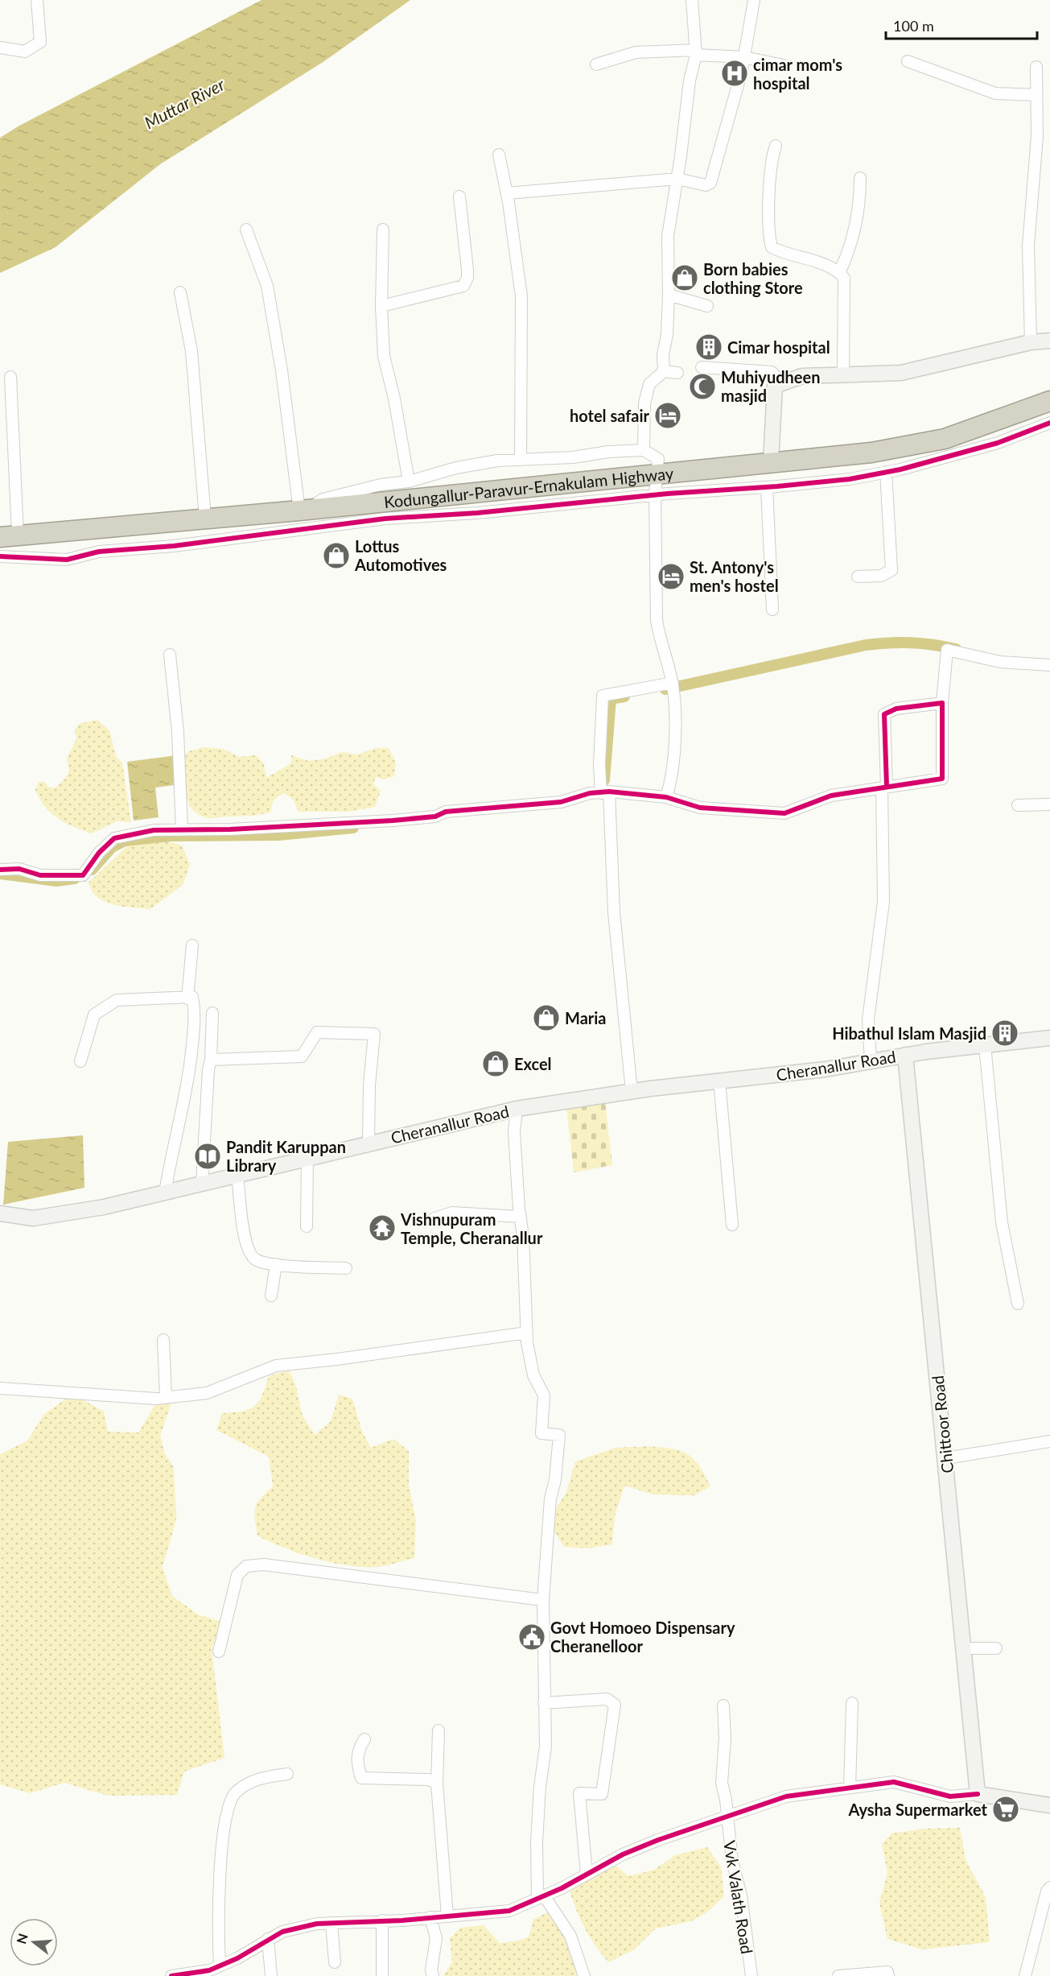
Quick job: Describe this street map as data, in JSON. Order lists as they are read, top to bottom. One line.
{"streets":{"highway":["Kodungallur-Paravur-Ernakulam Highway"],"main road":["Cheranallur Road","Chittoor Road"],"street":["Vvk Valath Road"]},"crossings":[["Cheranallur Road","Chittoor Road"]],"water":["Muttar River"],"places":{"hospital":["cimar mom's hospital"],"shop":["Born babies clothing Store","Lottus Automotives","Maria","Excel"],"building":["Cimar hospital","Hibathul Islam Masjid"],"mosque":["Muhiyudheen masjid"],"hotel":["hotel safair","St. Antony's men's hostel"],"library":["Pandit Karuppan Library"],"temple":["Vishnupuram Temple, Cheranallur"],"public building":["Govt Homoeo Dispensary Cheranelloor"],"supermarket":["Aysha Supermarket"]},"scale_bar":"100 m","north":"left"}
